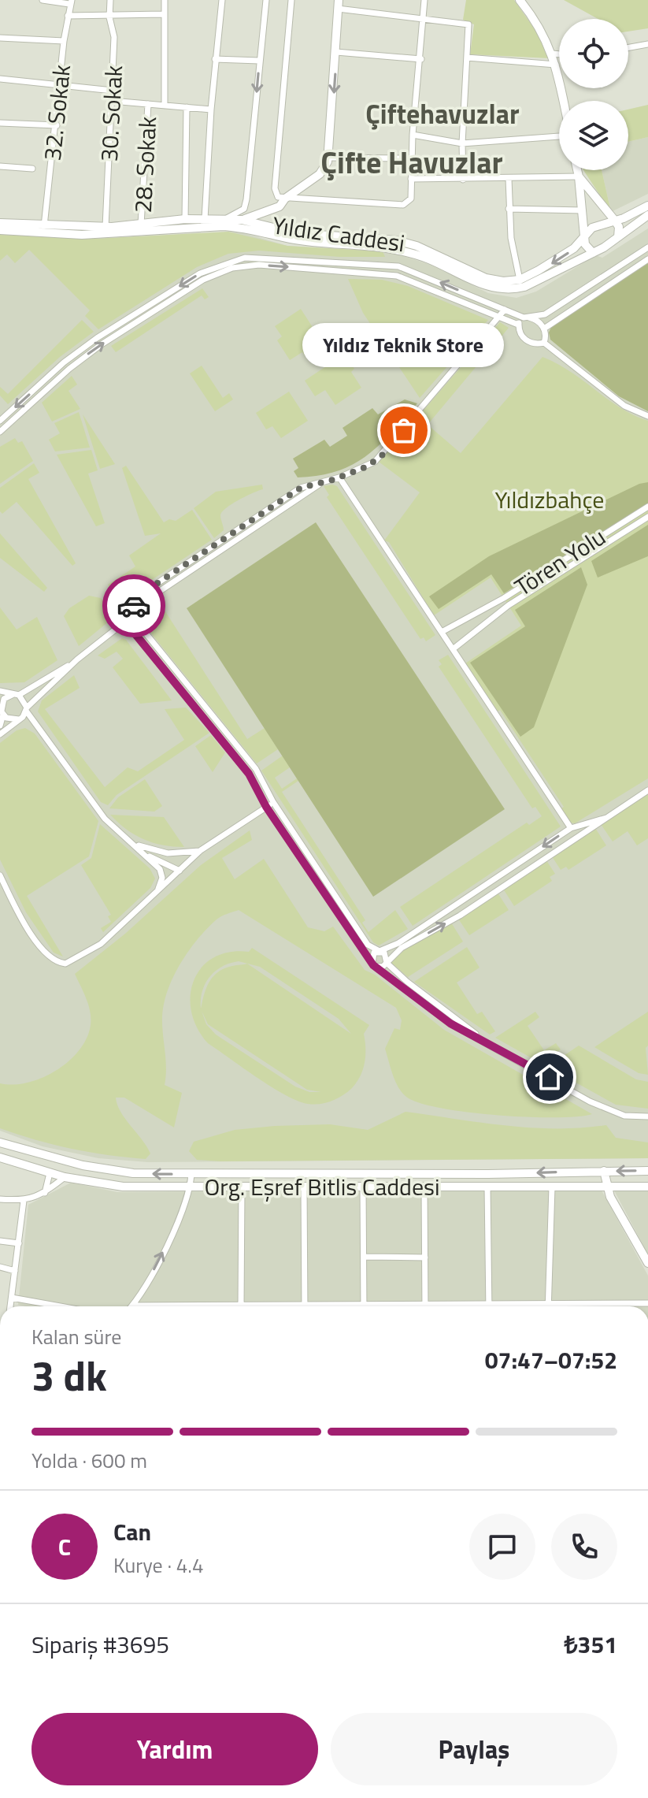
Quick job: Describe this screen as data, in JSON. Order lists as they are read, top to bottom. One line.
{"streets":{"main road":["Yıldız Caddesi","Org. Eşref Bitlis Caddesi"],"street":["32. Sokak","30. Sokak","28. Sokak","Tören Yolu"]},"crossings":[["32. Sokak","Yıldız Caddesi"],["30. Sokak","Yıldız Caddesi"],["28. Sokak","Yıldız Caddesi"]],"districts":["Çiftehavuzlar","Çifte Havuzlar"],"parks":["Yıldızbahçe"],"places":["Yıldız Teknik Store"],"page":{"bubble":"Yıldız Teknik Store","heading":["3 dk","Kalan süre","07:47–07:52"],"panel":["Can","Kurye · 4.4","Sipariş #3695","₺351"],"bar":"Yolda · 600 m","round":"C","buttons":["Yardım","Paylaş"]}}
